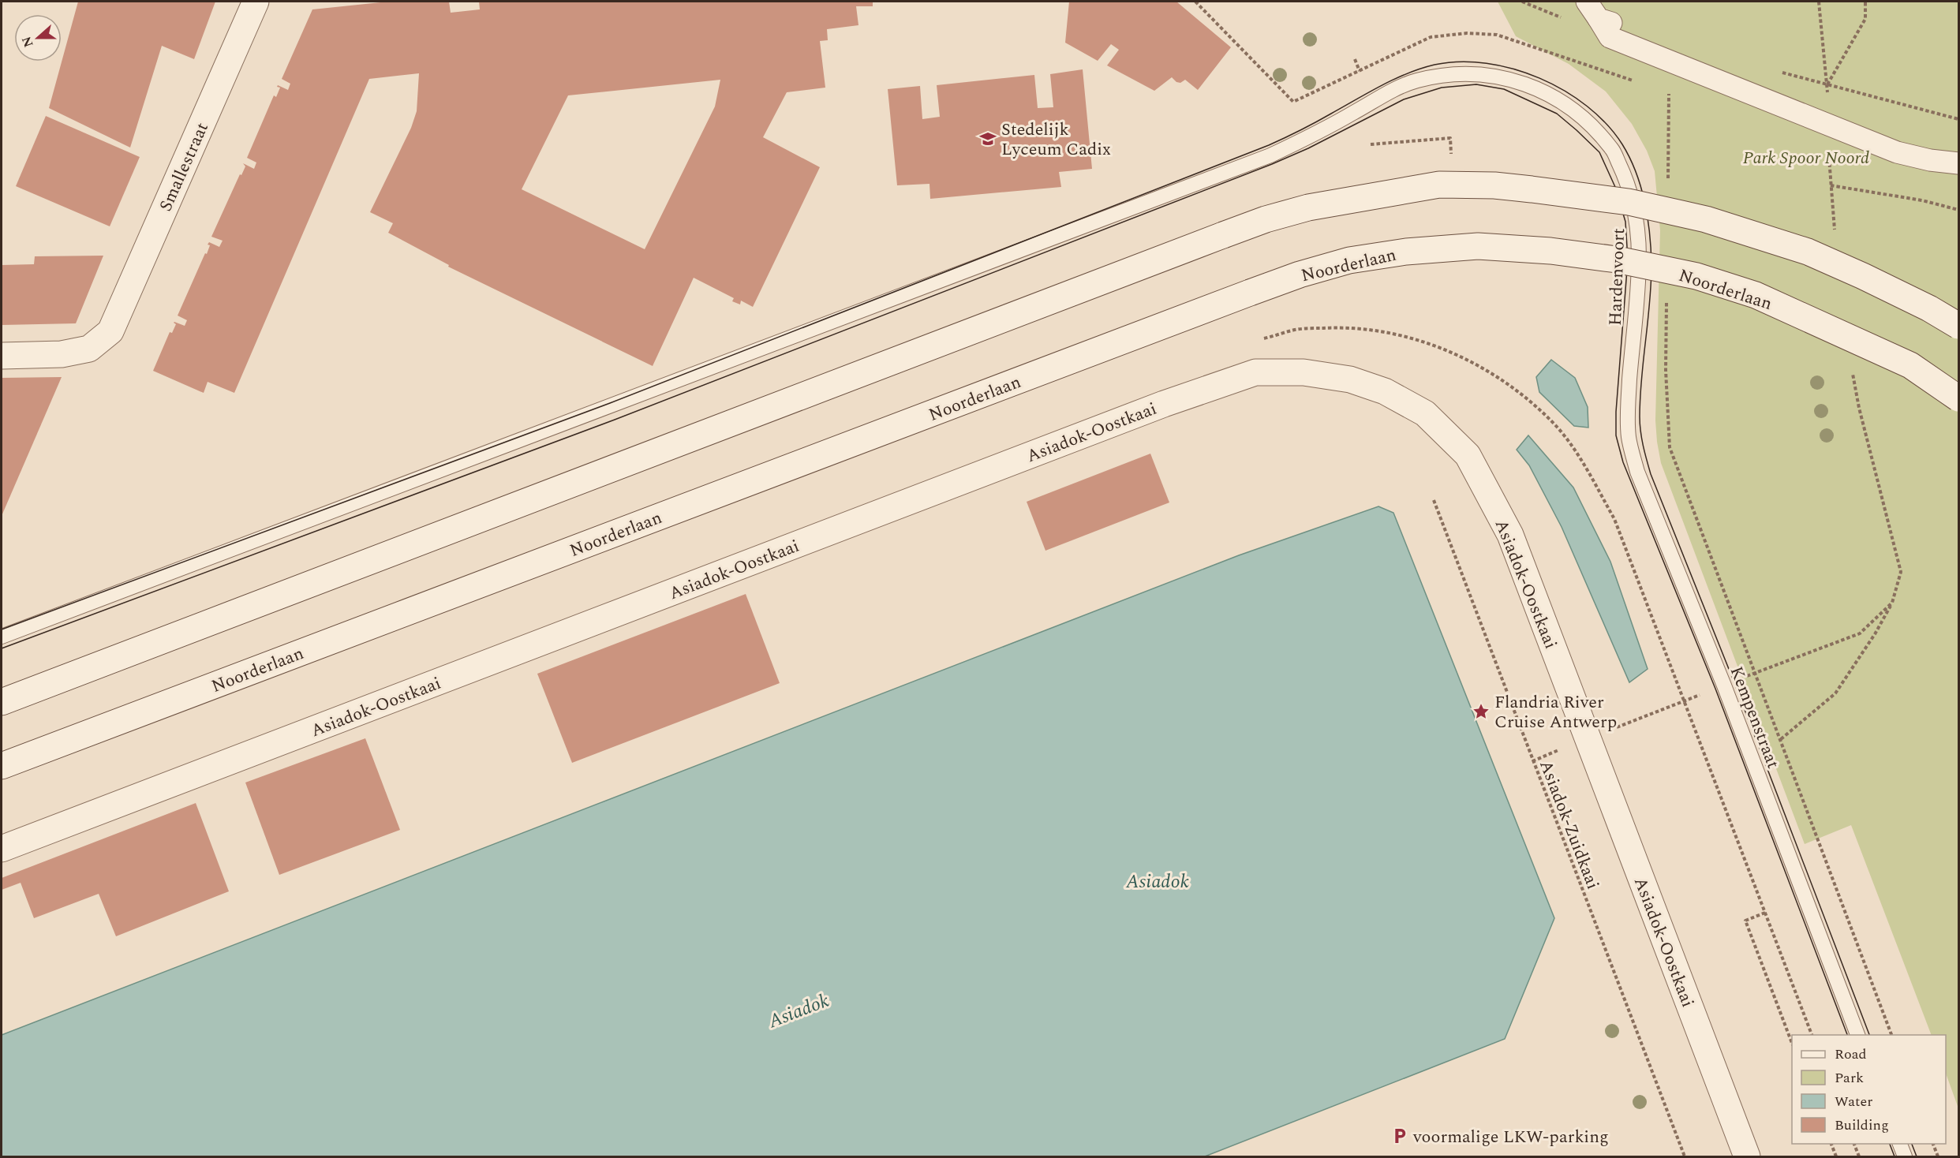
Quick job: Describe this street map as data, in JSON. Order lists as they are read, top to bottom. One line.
{"streets":{"main road":["Smallestraat","Noorderlaan","Asiadok-Oostkaai"],"lane":["Hardenvoort","Kempenstraat"],"path":["Asiadok-Zuidkaai"]},"crossings":[["Hardenvoort","Kempenstraat"]],"water":["Asiadok"],"parks":["Park Spoor Noord"],"places":{"school or university":["Stedelijk Lyceum Cadix"],"place":["Flandria River Cruise Antwerp"],"parking":["voormalige LKW-parking"]},"legend":["Road","Park","Water","Building"],"north":"left"}
